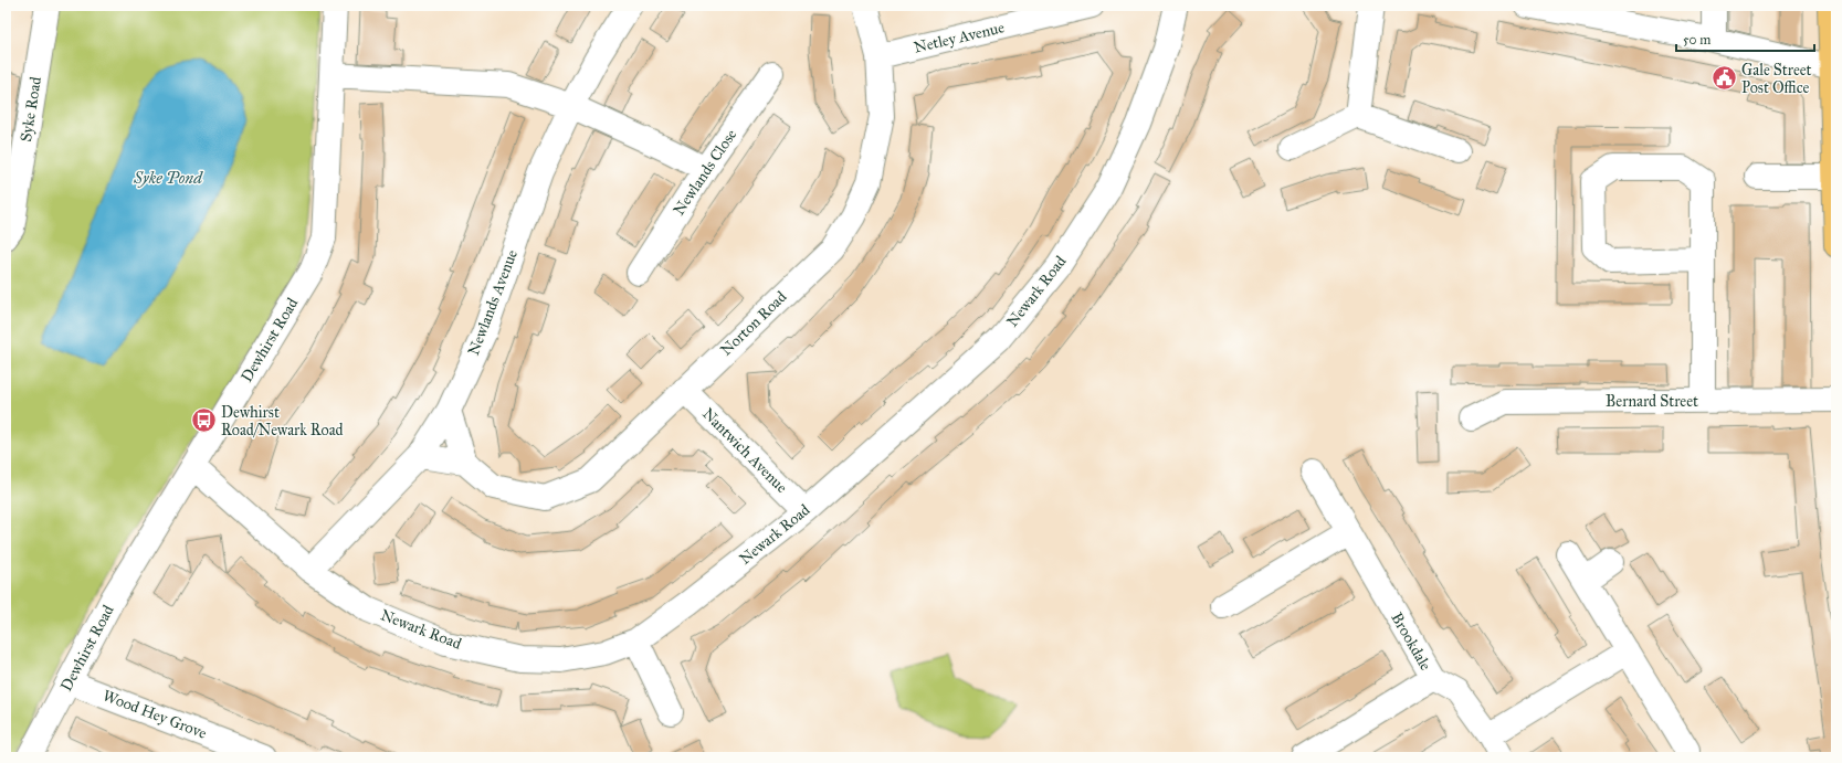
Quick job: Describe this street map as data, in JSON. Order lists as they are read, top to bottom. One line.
{"streets":{"street":["Netley Avenue","Syke Road","Newlands Close","Newark Road","Newlands Avenue","Norton Road","Dewhirst Road","Bernard Street","Nantwich Avenue","Brookdale","Wood Hey Grove"]},"crossings":[["Netley Avenue","Norton Road"],["Newark Road","Newlands Avenue"],["Newark Road","Dewhirst Road"],["Newark Road","Nantwich Avenue"],["Norton Road","Nantwich Avenue"],["Dewhirst Road","Wood Hey Grove"]],"water":["Syke Pond"],"places":{"public building":["Gale Street Post Office"],"bus stop":["Dewhirst Road/Newark Road"]},"scale_bar":"50 m"}
